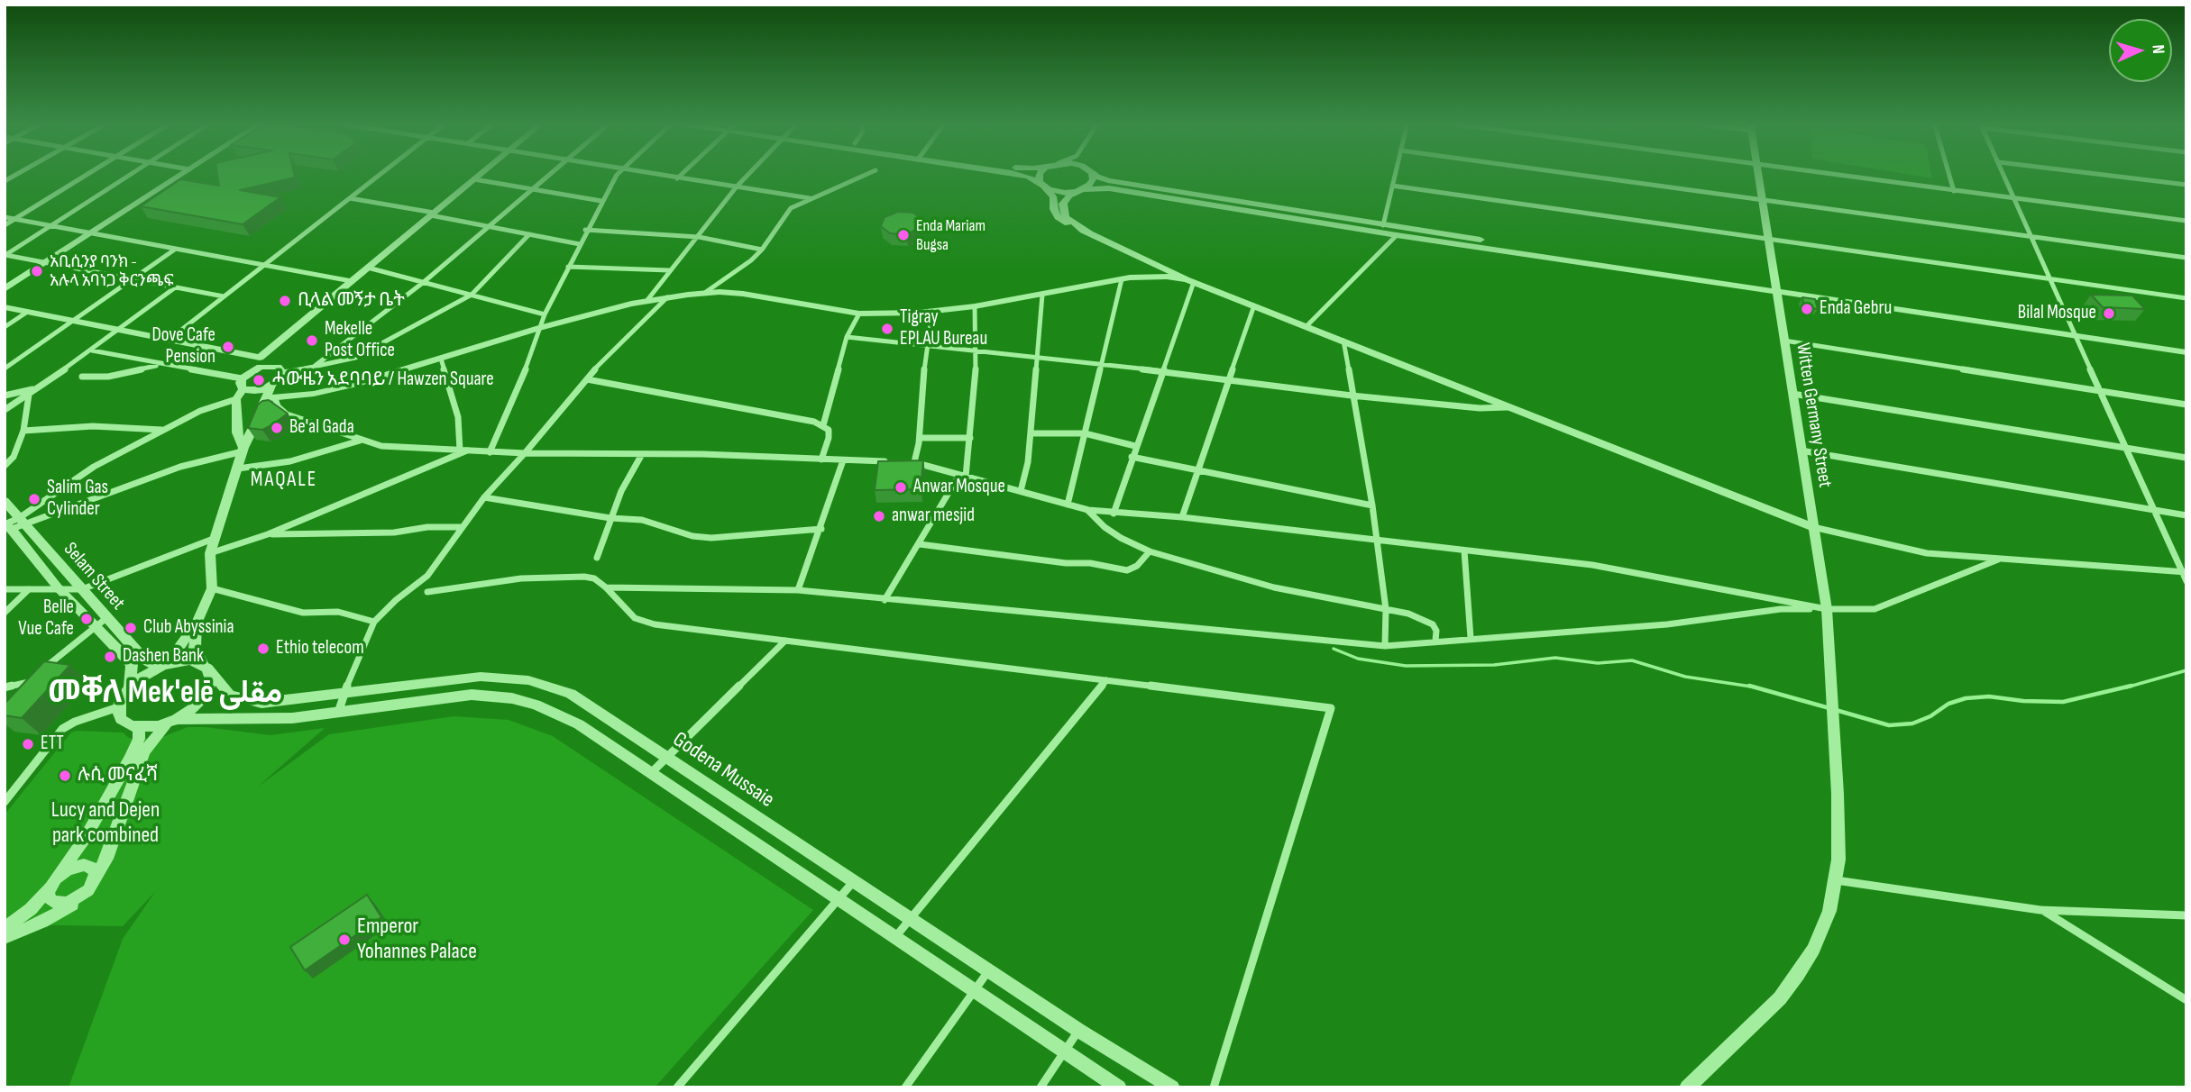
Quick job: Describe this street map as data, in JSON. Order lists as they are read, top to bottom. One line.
{"streets":{"street":["Witten Germany Street","Selam Street","Godena Mussaie"]},"districts":["MAQALE","መቐለ Mek'elē مقلى"],"parks":["Lucy and Dejen park combined"],"places":["Enda Mariam Bugsa","አቢሲንያ ባንክ - አሉላ አባነጋ ቅርንጫፍ","ቢላል መኝታ ቤት","Enda Gebru","Bilal Mosque","Tigray EPLAU Bureau","Mekelle Post Office","Dove Cafe Pension","ሓውዜን አደባባይ / Hawzen Square","Be'al Gada","Anwar Mosque","Salim Gas Cylinder","anwar mesjid","Belle Vue Cafe","Club Abyssinia","Ethio telecom","Dashen Bank","ETT","ሉሲ መናፈሻ","Emperor Yohannes Palace"],"north":"right"}
